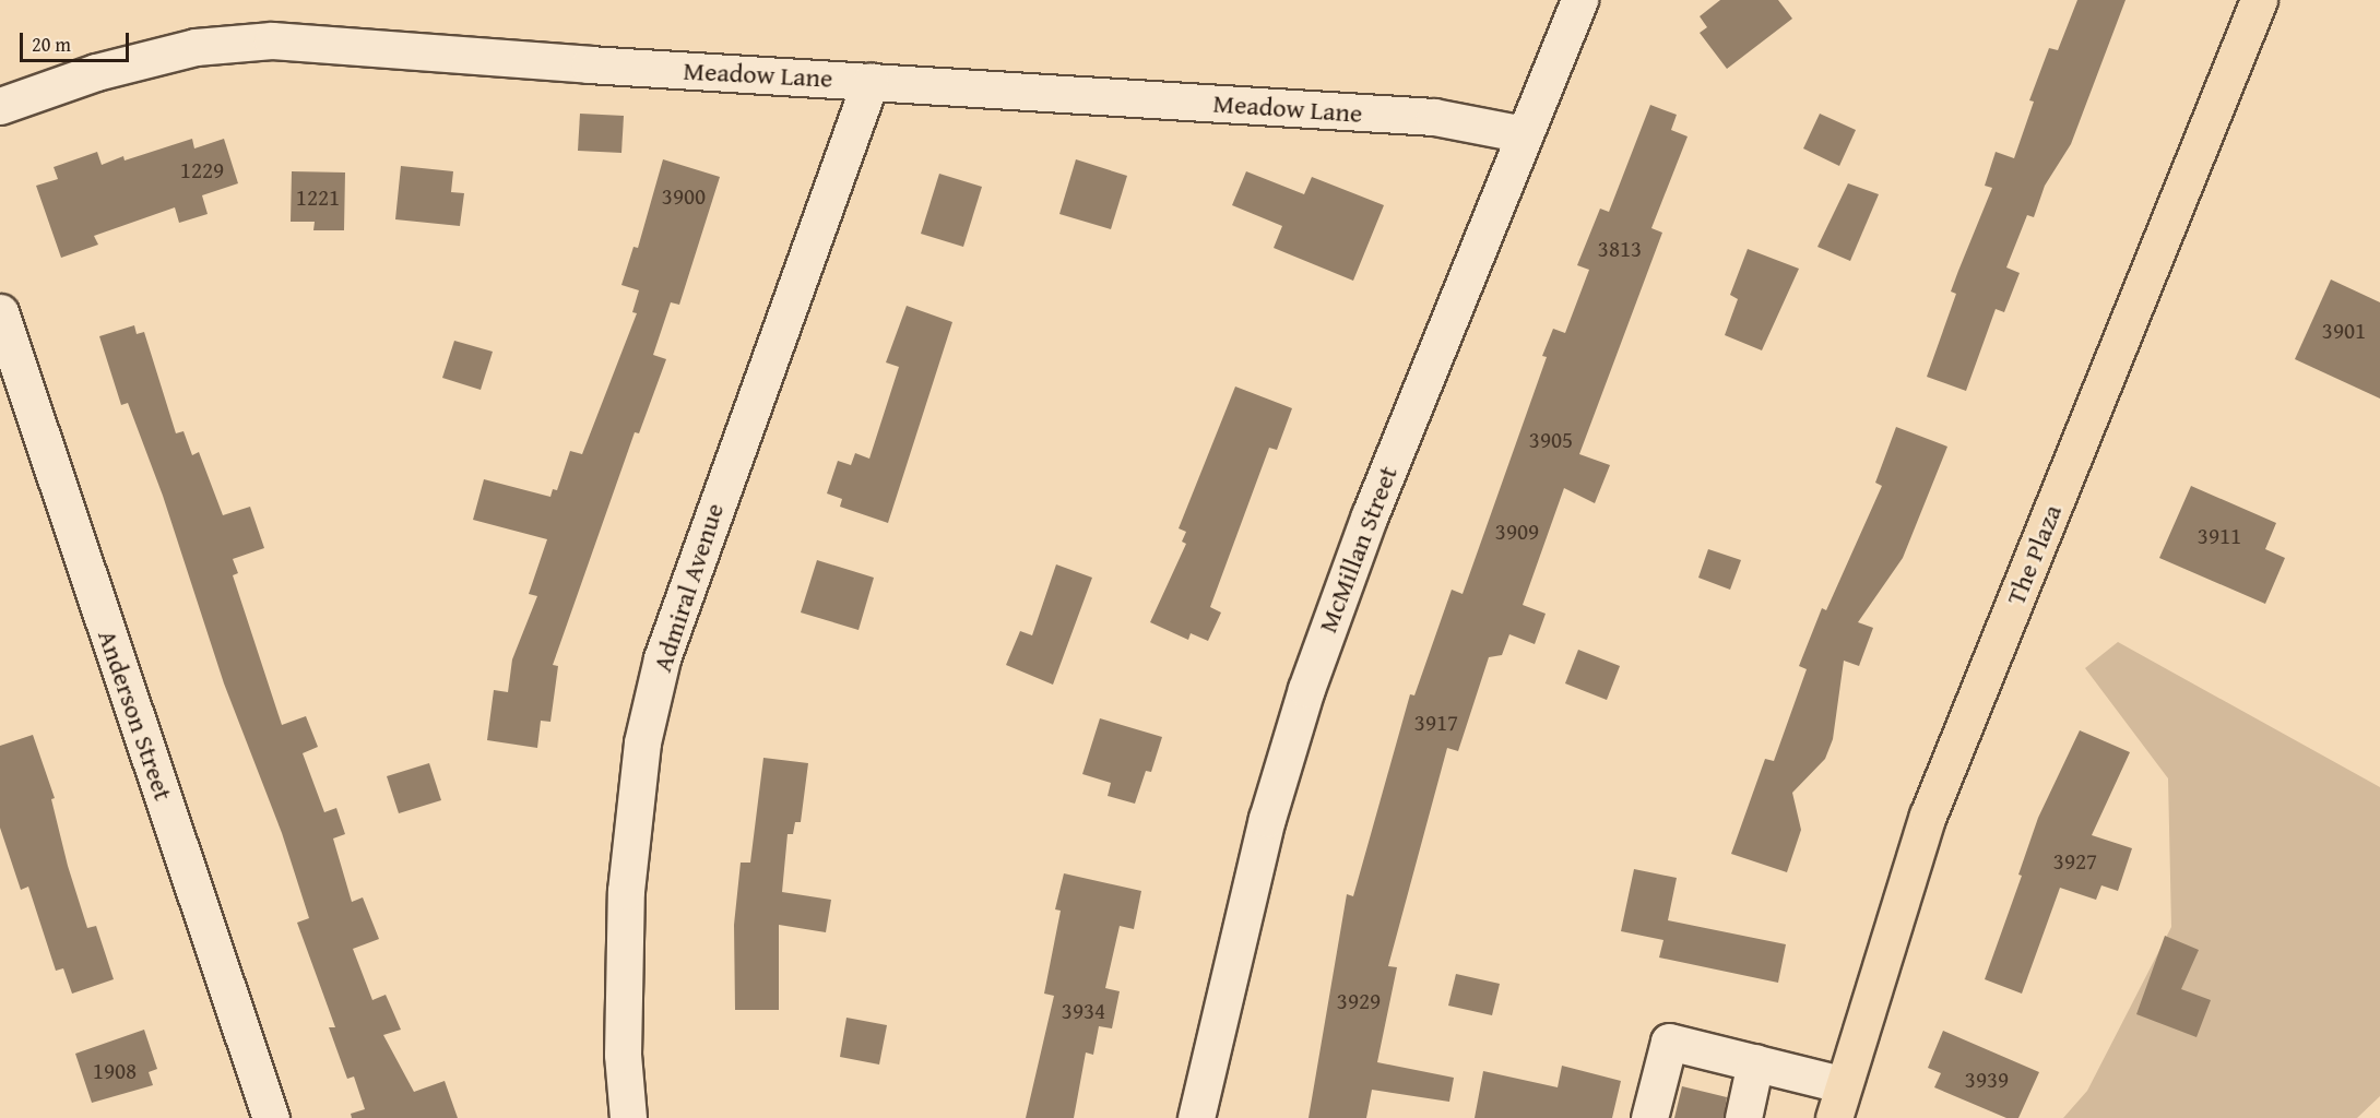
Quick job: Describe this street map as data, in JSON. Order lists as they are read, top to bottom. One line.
{"streets":{"main road":["The Plaza"],"street":["Meadow Lane","McMillan Street","Admiral Avenue","Anderson Street"]},"crossings":[["Meadow Lane","McMillan Street"],["Meadow Lane","Admiral Avenue"]],"house_numbers":["1229","3900","1221","3813","3901","3905","3909","3911","3917","3927","3929","3934","1908","3939"],"scale_bar":"20 m"}
